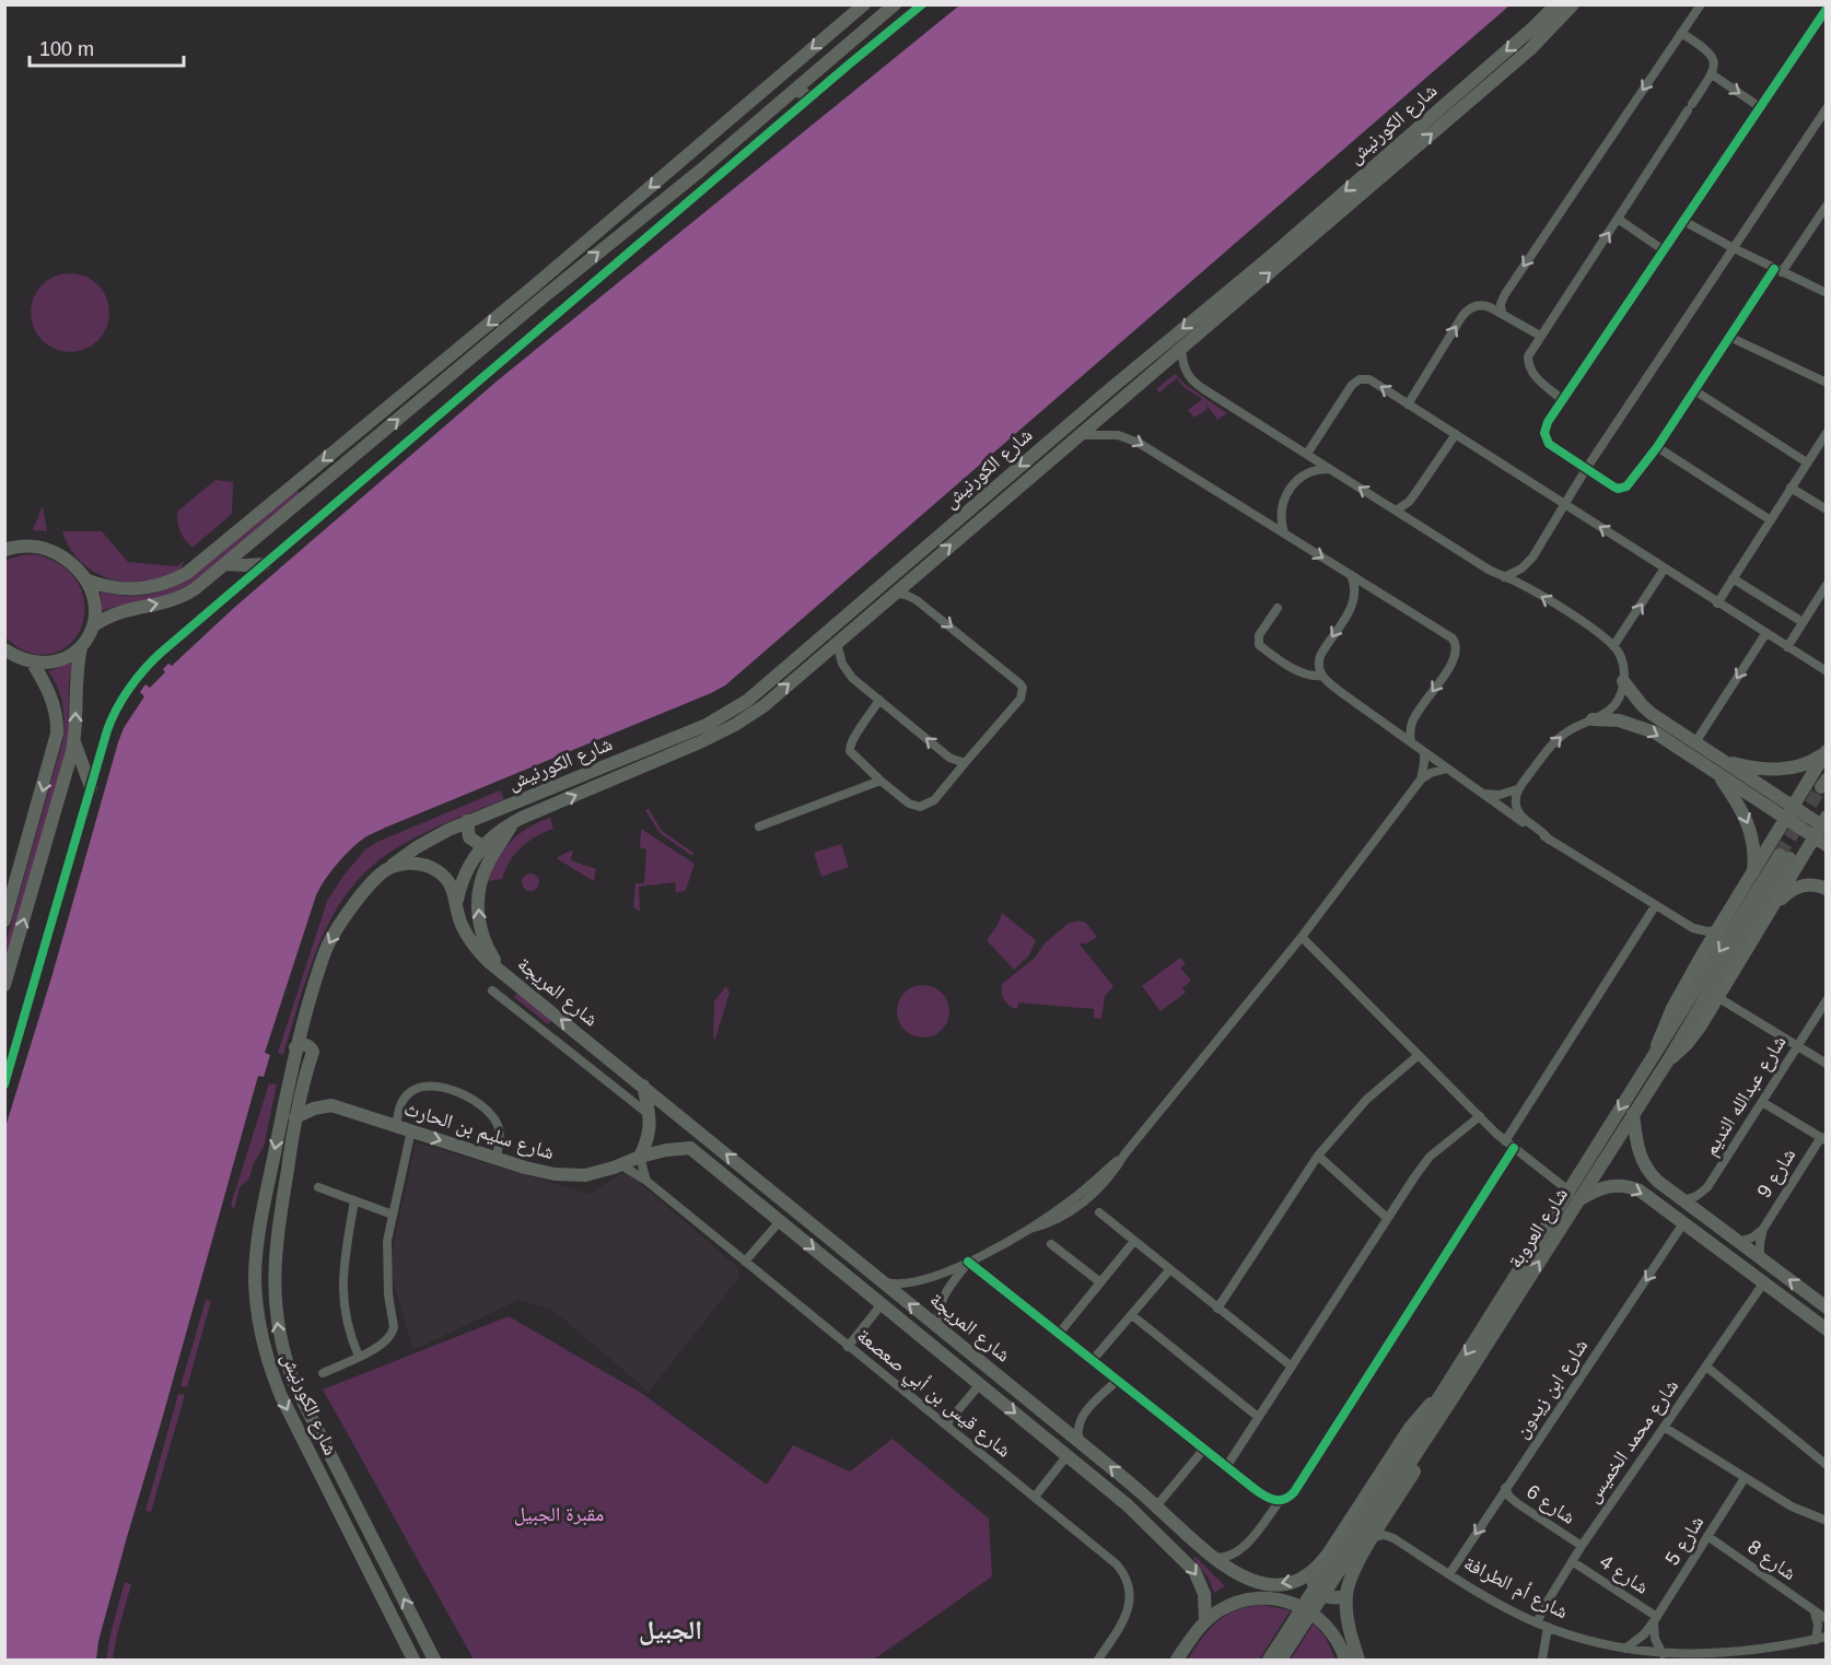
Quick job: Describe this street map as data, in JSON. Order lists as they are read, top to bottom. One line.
{"streets":{"main road":["شارع الكورنيش","شارع المريجة","شارع سليم بن الحارث","شارع العروبة"],"street":["شارع عبدالله النديم","شارع 9","شارع ابن زيدون","شارع قيس بن أبي صعصعة","شارع محمد الخميس","شارع 6","شارع 5","شارع 8","شارع 4","شارع أم الطرافة"]},"crossings":[["شارع الكورنيش","شارع المريجة"],["شارع الكورنيش","شارع سليم بن الحارث"],["شارع المريجة","شارع سليم بن الحارث"],["شارع المريجة","شارع العروبة"],["شارع سليم بن الحارث","شارع قيس بن أبي صعصعة"],["شارع ابن زيدون","شارع 6"],["شارع ابن زيدون","شارع أم الطرافة"],["شارع محمد الخميس","شارع 6"],["شارع محمد الخميس","شارع 4"],["شارع محمد الخميس","شارع أم الطرافة"],["شارع 5","شارع 8"],["شارع 5","شارع 4"],["شارع 5","شارع أم الطرافة"]],"one_way":["شارع ابن زيدون"],"districts":["الجبيل"],"parks":["مقبرة الجبيل"],"scale_bar":"100 m"}
